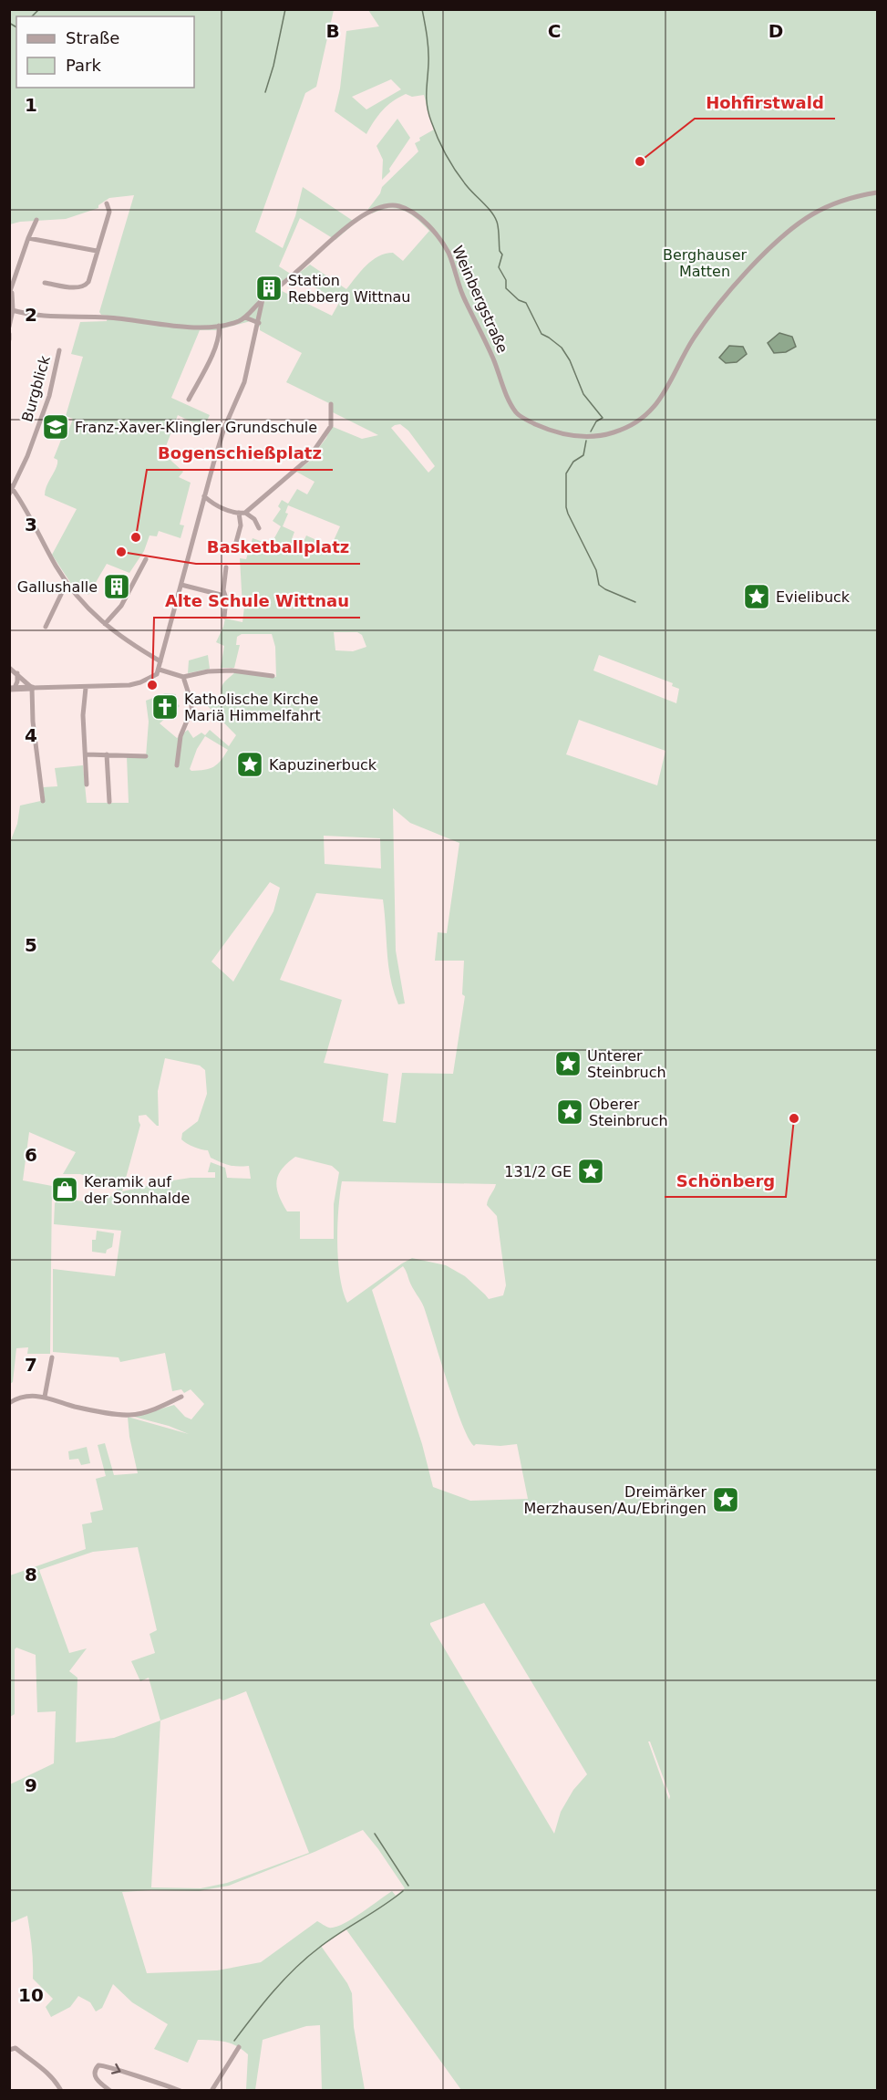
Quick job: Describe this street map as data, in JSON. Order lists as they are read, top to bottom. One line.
{"streets":{"street":["Weinbergstraße","Burgblick"]},"parks":["Berghauser Matten"],"places":{"other":["Hohfirstwald","Bogenschießplatz","Basketballplatz","Alte Schule Wittnau","Schönberg"],"building":["Station Rebberg Wittnau","Gallushalle"],"school or university":["Franz-Xaver-Klingler Grundschule"],"place":["Evielibuck","Kapuzinerbuck","Unterer Steinbruch","Oberer Steinbruch","131/2 GE","Dreimärker Merzhausen/Au/Ebringen"],"church":["Katholische Kirche Mariä Himmelfahrt"],"shop":["Keramik auf der Sonnhalde"]},"legend":["Straße","Park"],"grid":{"columns":["B","C","D"],"rows":["1","2","3","4","5","6","7","8","9","10"]}}
